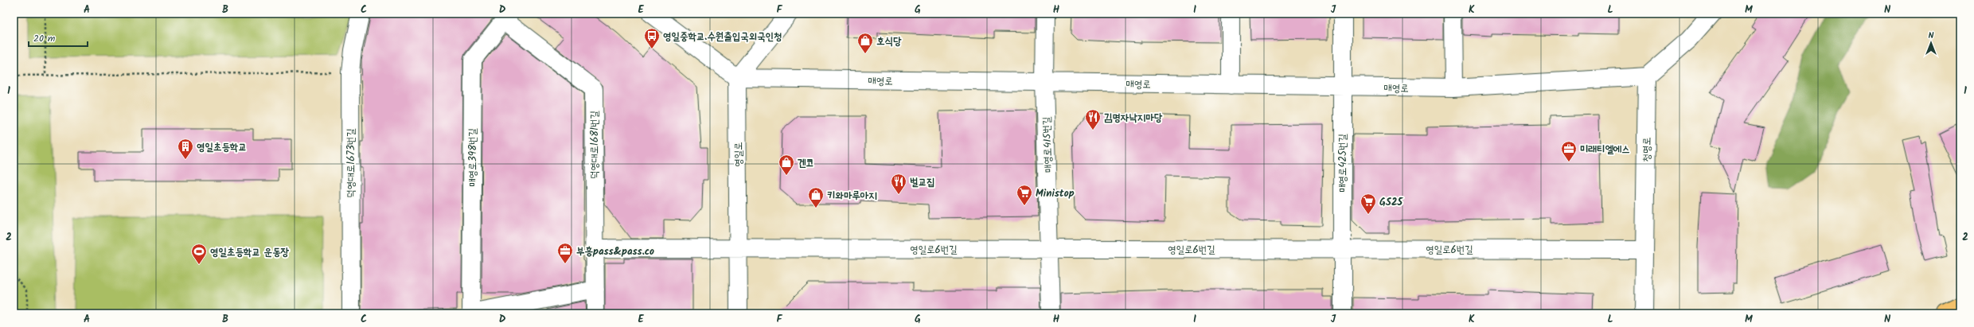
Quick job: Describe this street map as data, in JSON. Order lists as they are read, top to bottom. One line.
{"streets":{"street":["매영로","덕영대로1681번길","매영로415번길","청명로","영일로","매영로398번길","덕영대로1673번길","매영로425번길","영일로6번길"]},"crossings":[["매영로","매영로415번길"],["매영로","청명로"],["매영로","영일로"],["매영로","매영로425번길"],["덕영대로1681번길","매영로398번길"],["덕영대로1681번길","영일로6번길"],["매영로415번길","영일로6번길"],["청명로","영일로6번길"],["영일로","영일로6번길"],["매영로425번길","영일로6번길"]],"places":{"bus stop":["영일중학교.수원출입국외국인청"],"shop":["호식당","겐코","키와마루아지"],"restaurant":["김명자낙지마당","벌교집"],"building":["영일초등학교"],"office":["미래티엘에스","부흥pass&pass.co"],"supermarket":["Ministop","GS25"],"sports":["영일초등학교 운동장"]},"scale_bar":"20 m","north":"top","grid":{"columns":["A","B","C","D","E","F","G","H","I","J","K","L","M","N"],"rows":["1","2"]}}
